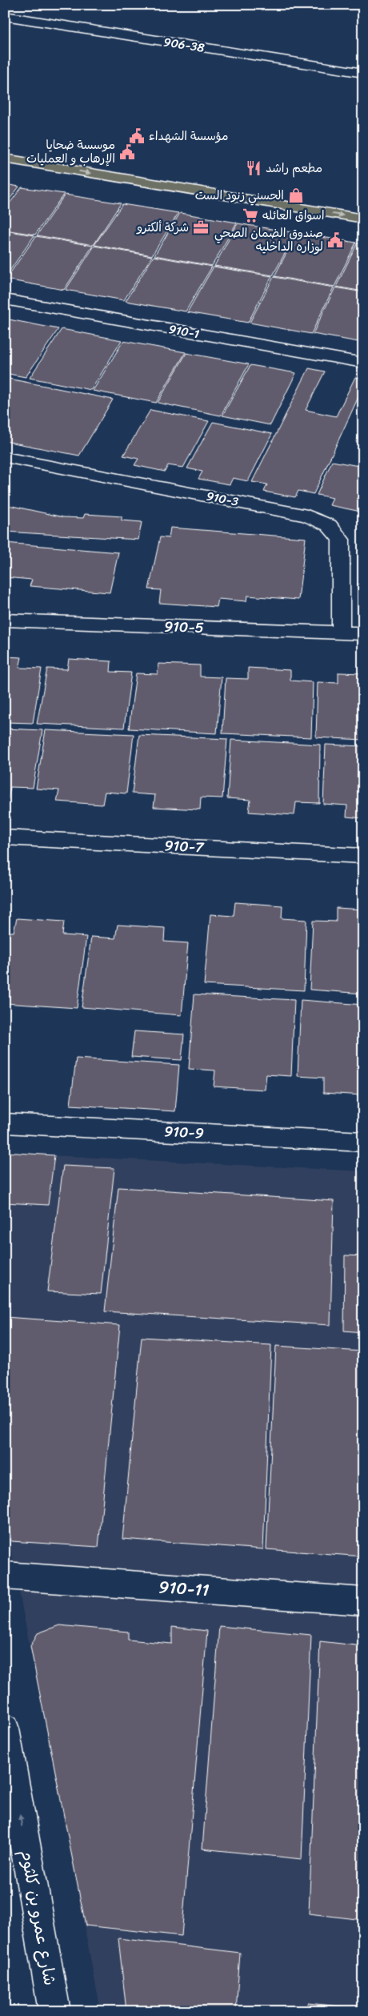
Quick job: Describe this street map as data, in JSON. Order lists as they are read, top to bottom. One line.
{"streets":{"street":["906-38","910-1","910-3","910-5","910-7","910-9","910-11","شارع عمرو بن كلثوم"]},"crossings":[["910-3","910-5"]],"one_way":["شارع عمرو بن كلثوم"],"places":{"public building":["مؤسسة الشهداء","موسسة ضحايا الإرهاب و العمليات","صندوق الضمان الصحي لوزاره الداخليه"],"restaurant":["مطعم راشد"],"shop":["الحسني زنود الست"],"supermarket":["اسواق العائله"],"office":["شركة ألكترو"]}}
